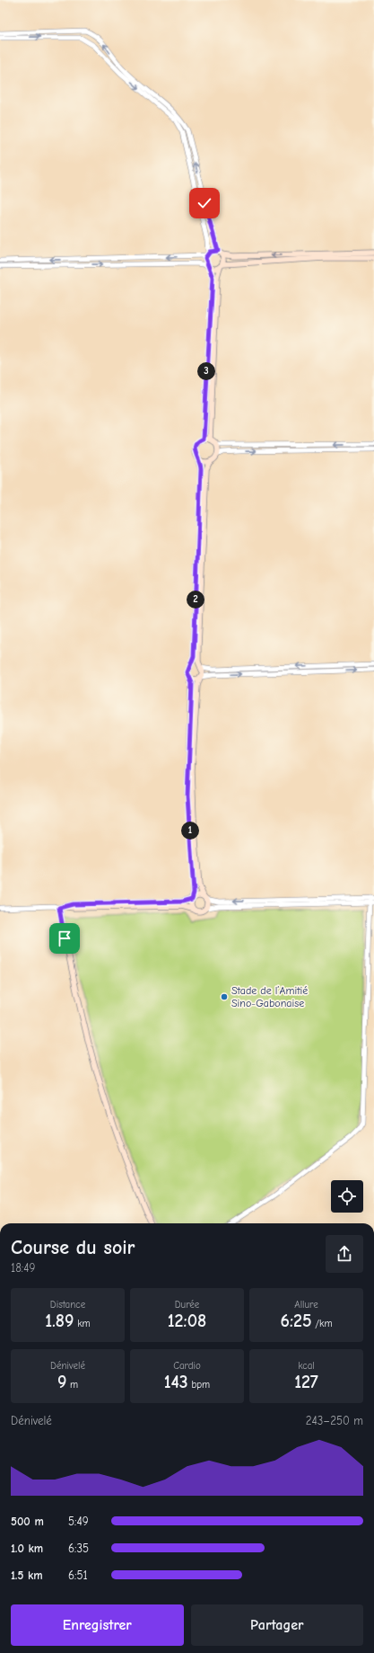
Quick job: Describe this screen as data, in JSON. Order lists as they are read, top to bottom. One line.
{"places":["Stade de l’Amitié Sino-Gabonaise"],"page":{"pins":["3","2","1"],"heading":["Course du soir","18:49"],"stats":[["Distance","1.89 km"],["Durée","12:08"],["Allure","6:25 /km"],["Dénivelé","9 m"],["Cardio","143 bpm"],["kcal","127"]],"chart":["Dénivelé","243–250 m"],"list":[{"name":"500 m","note":"5:49"},{"name":"1.0 km","note":"6:35"},{"name":"1.5 km","note":"6:51"}],"buttons":["Enregistrer","Partager"]}}
